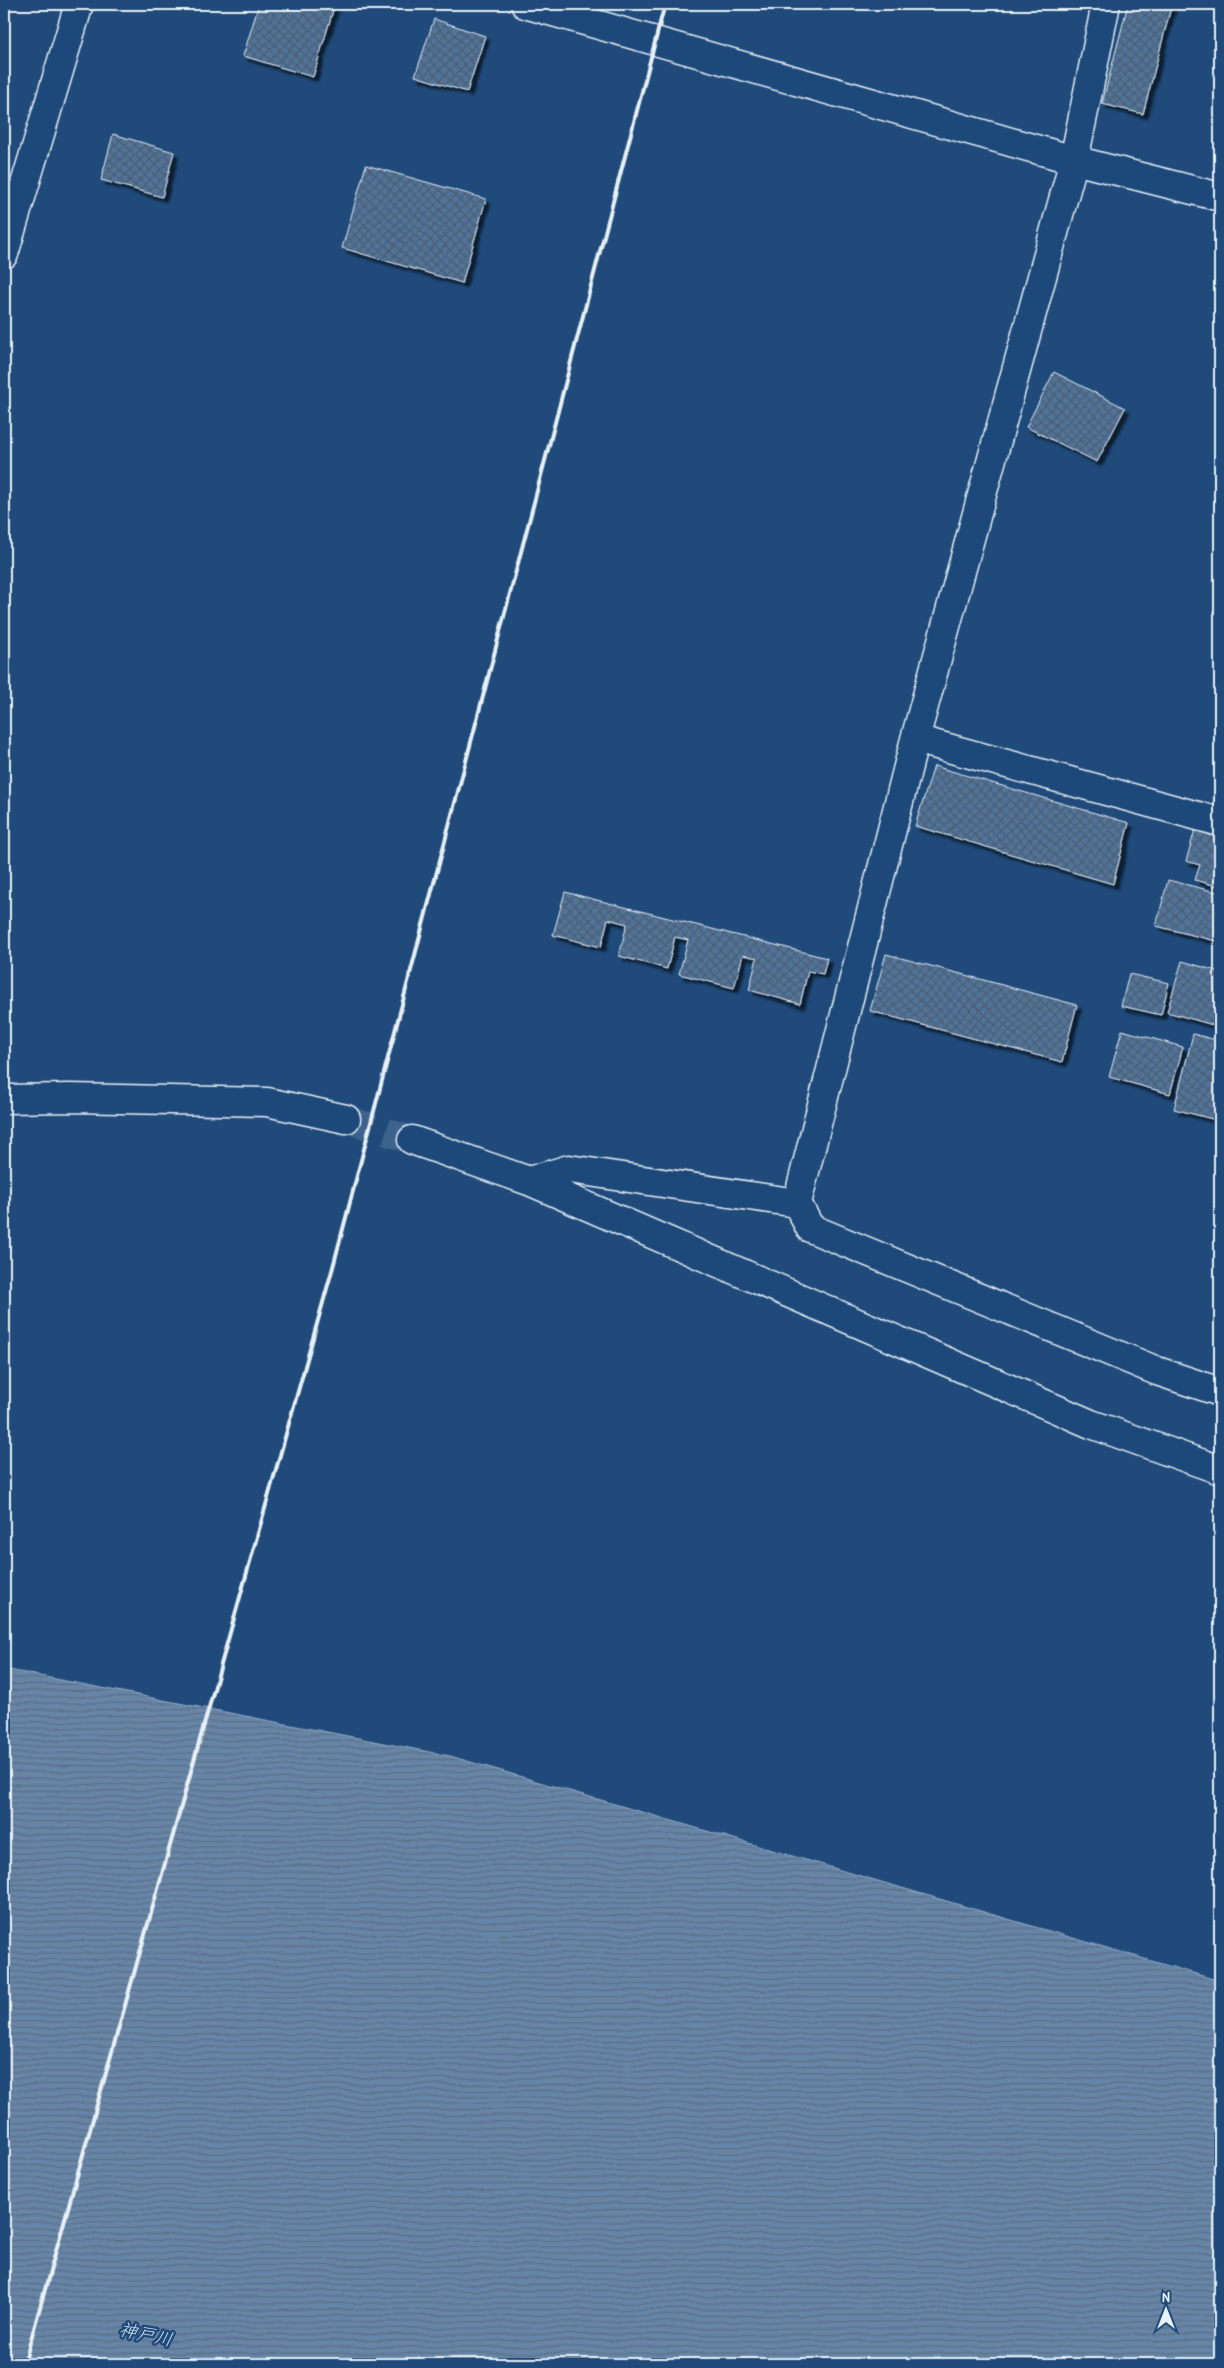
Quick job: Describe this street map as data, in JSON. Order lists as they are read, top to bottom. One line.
{"water":["神戸川"],"north":"top"}
